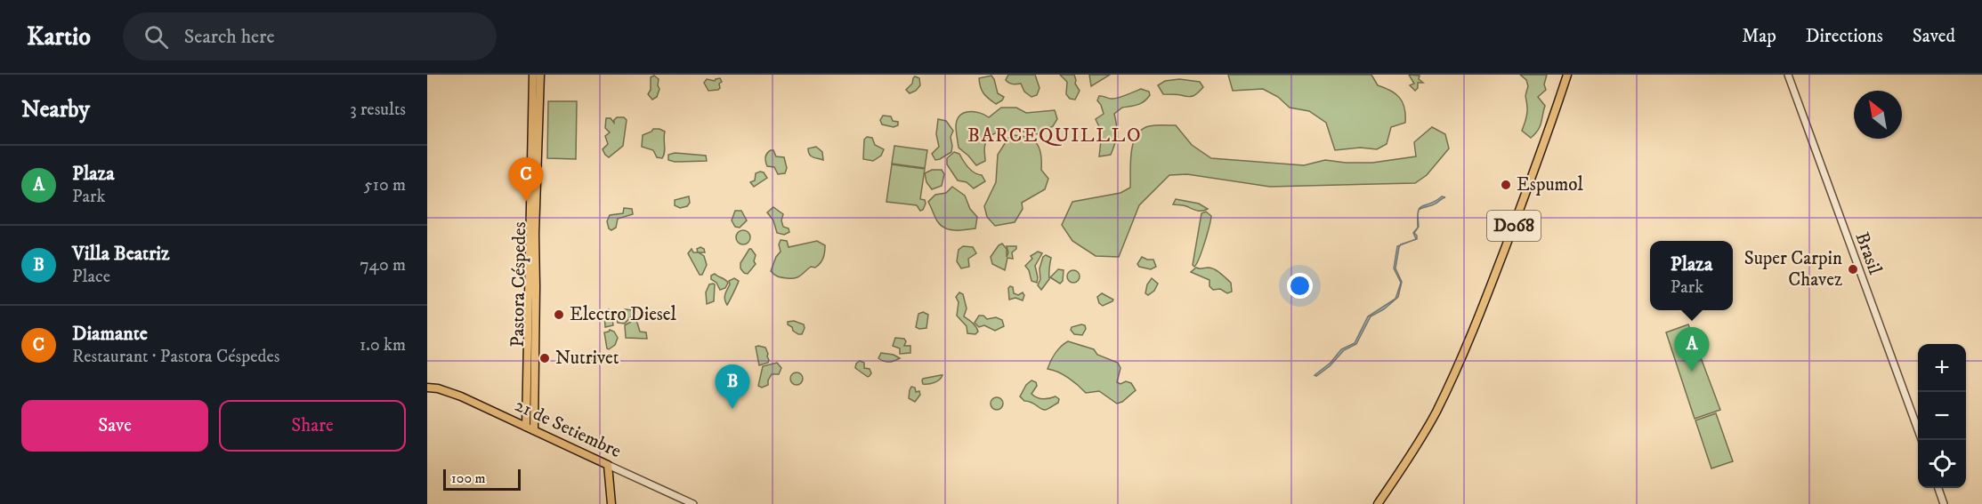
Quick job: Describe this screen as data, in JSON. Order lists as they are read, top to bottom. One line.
{"streets":{"main road":["D068","Pastora Céspedes","21 de Setiembre"],"street":["Brasil"]},"crossings":[["Pastora Céspedes","21 de Setiembre"]],"districts":["BARCEQUILLLO"],"places":["Espumol","Super Carpin Chavez","Electro Diesel","Nutrivet"],"scale_bar":"100 m","north":"top left","page":{"header":"Kartio","search":"Search here","nav":["Map","Directions","Saved"],"heading":["Nearby","3 results"],"list":[{"mark":"A","name":"Plaza","note":"Park","value":"510 m"},{"mark":"B","name":"Villa Beatriz","note":"Place","value":"740 m"},{"mark":"C","name":"Diamante","note":"Restaurant · Pastora Céspedes","value":"1.0 km"}],"pins":["C","A","B"],"popup":["Plaza","Park"],"map_buttons":["+","−"],"buttons":["Save","Share"],"scale":"100 m"}}
